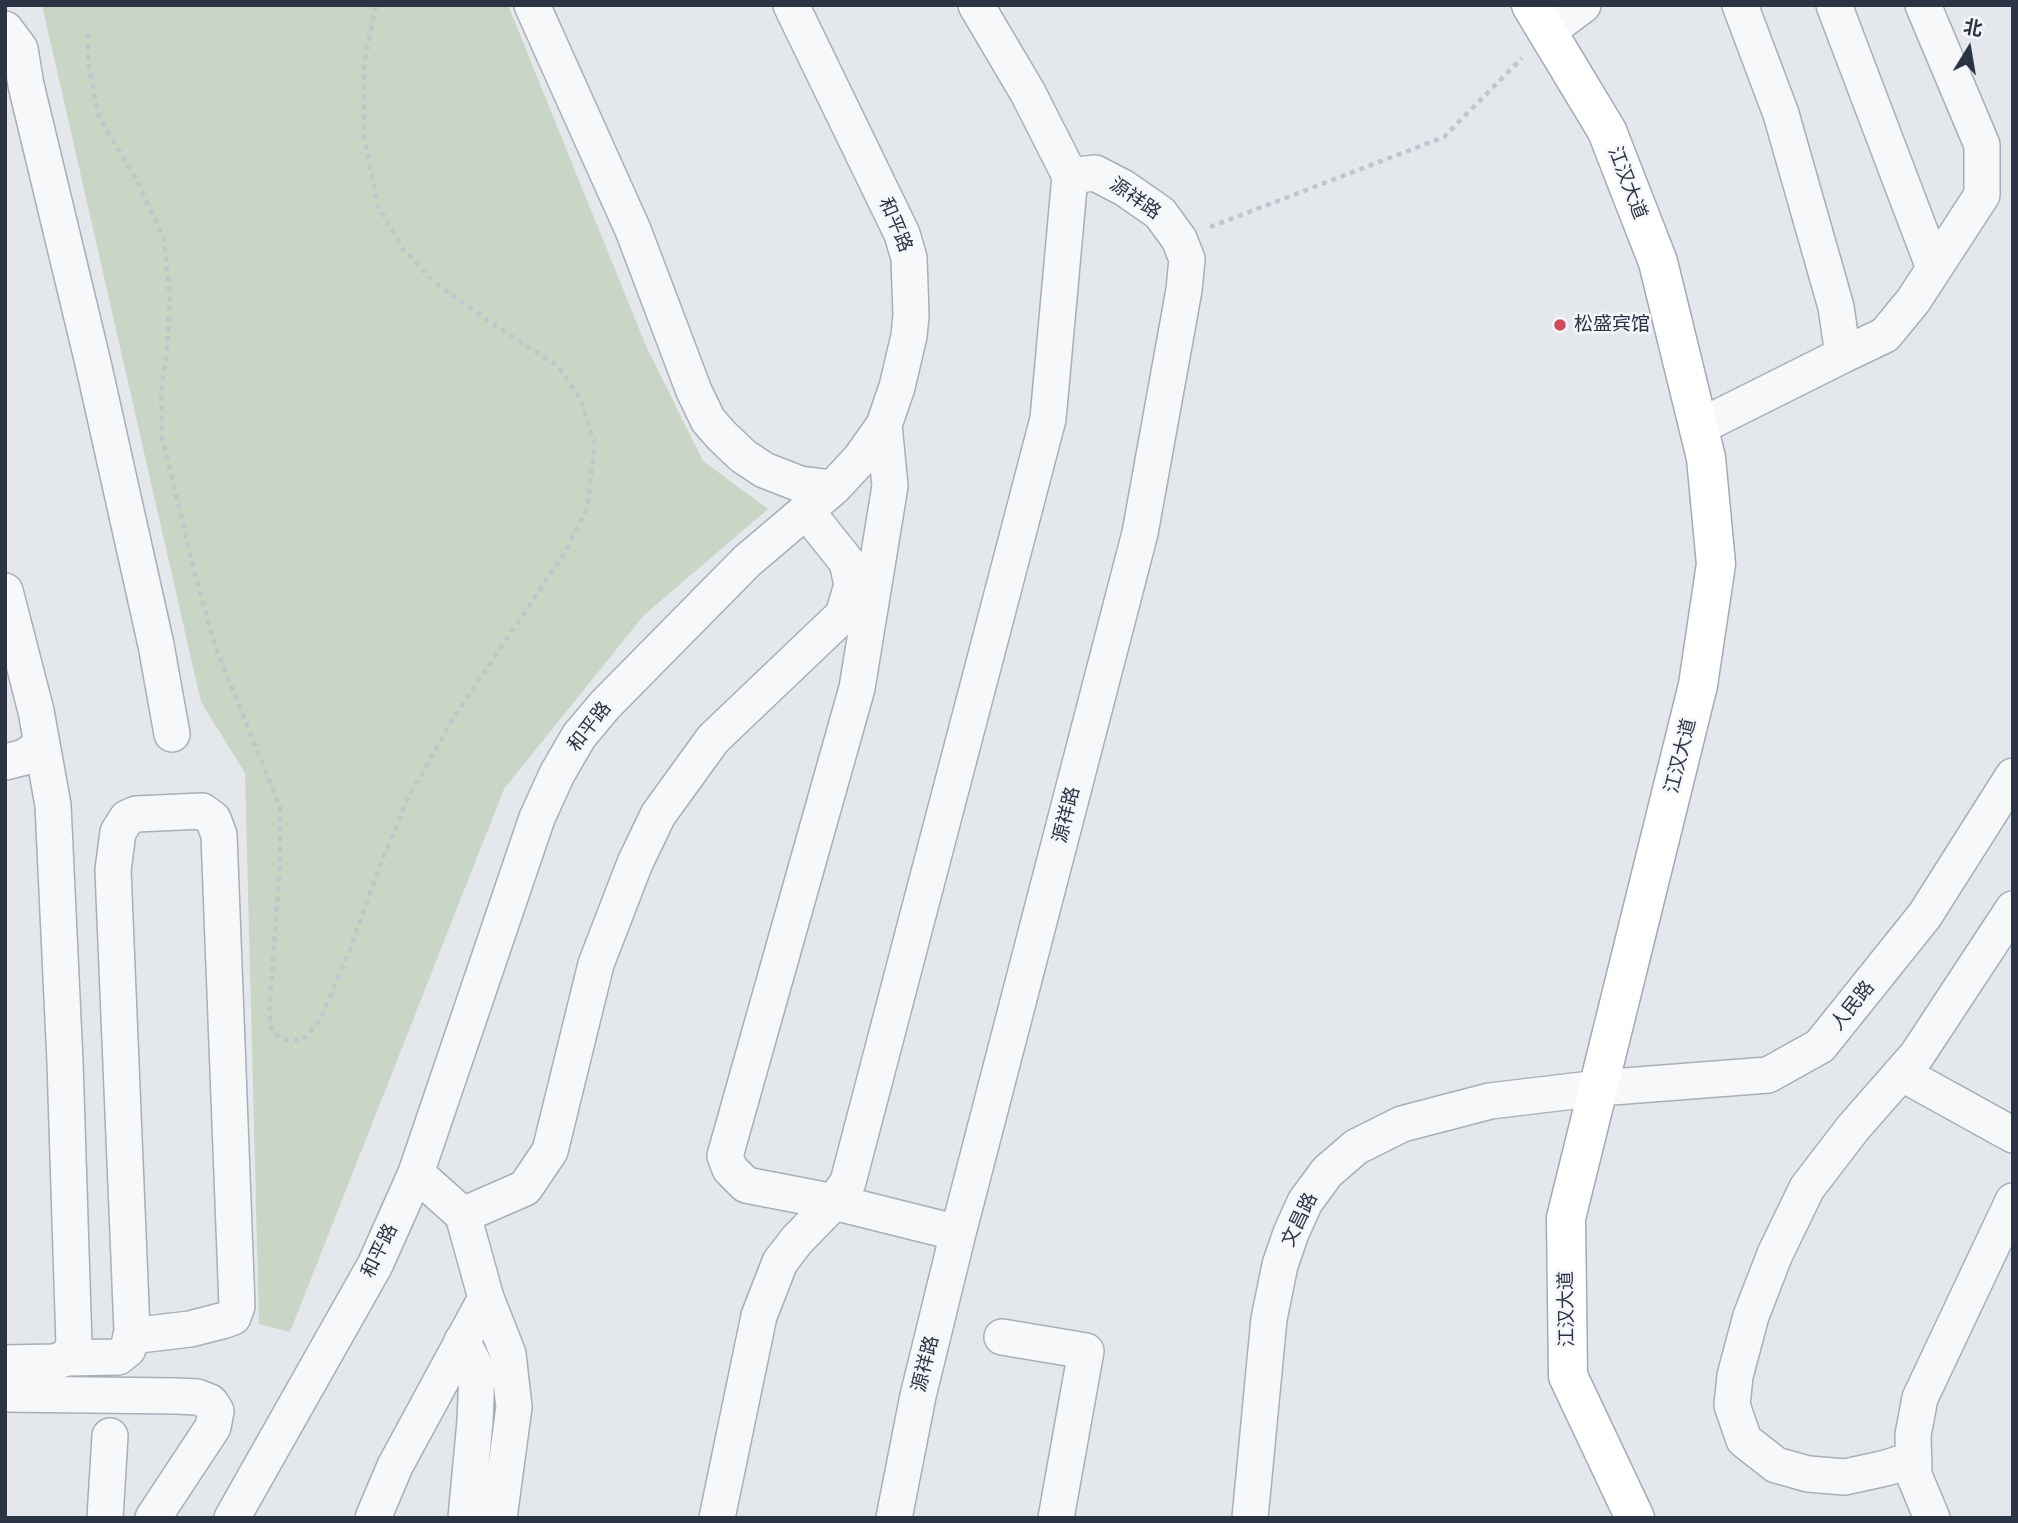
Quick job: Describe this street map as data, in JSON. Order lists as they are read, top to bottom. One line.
{"streets":{"main road":["江汉大道"],"street":["源祥路","和平路","人民路","文昌路"]},"crossings":[["江汉大道","人民路"],["江汉大道","文昌路"],["人民路","文昌路"]],"places":["松盛宾馆"],"north":"top"}
